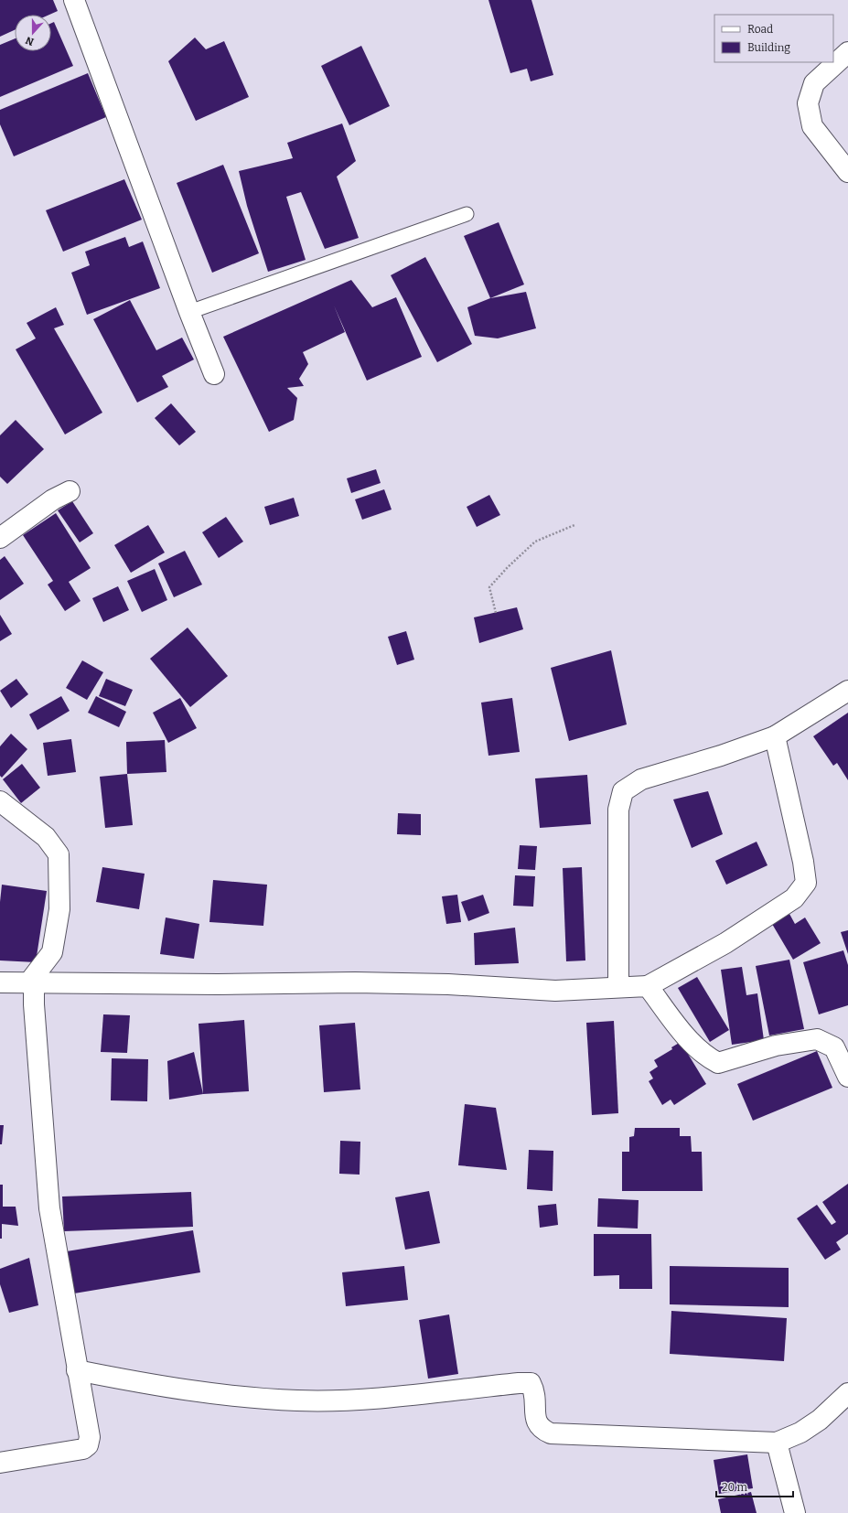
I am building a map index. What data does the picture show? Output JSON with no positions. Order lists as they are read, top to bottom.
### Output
{
  "legend": ["Road", "Building"],
  "scale_bar": "20 m",
  "north": "bottom"
}
